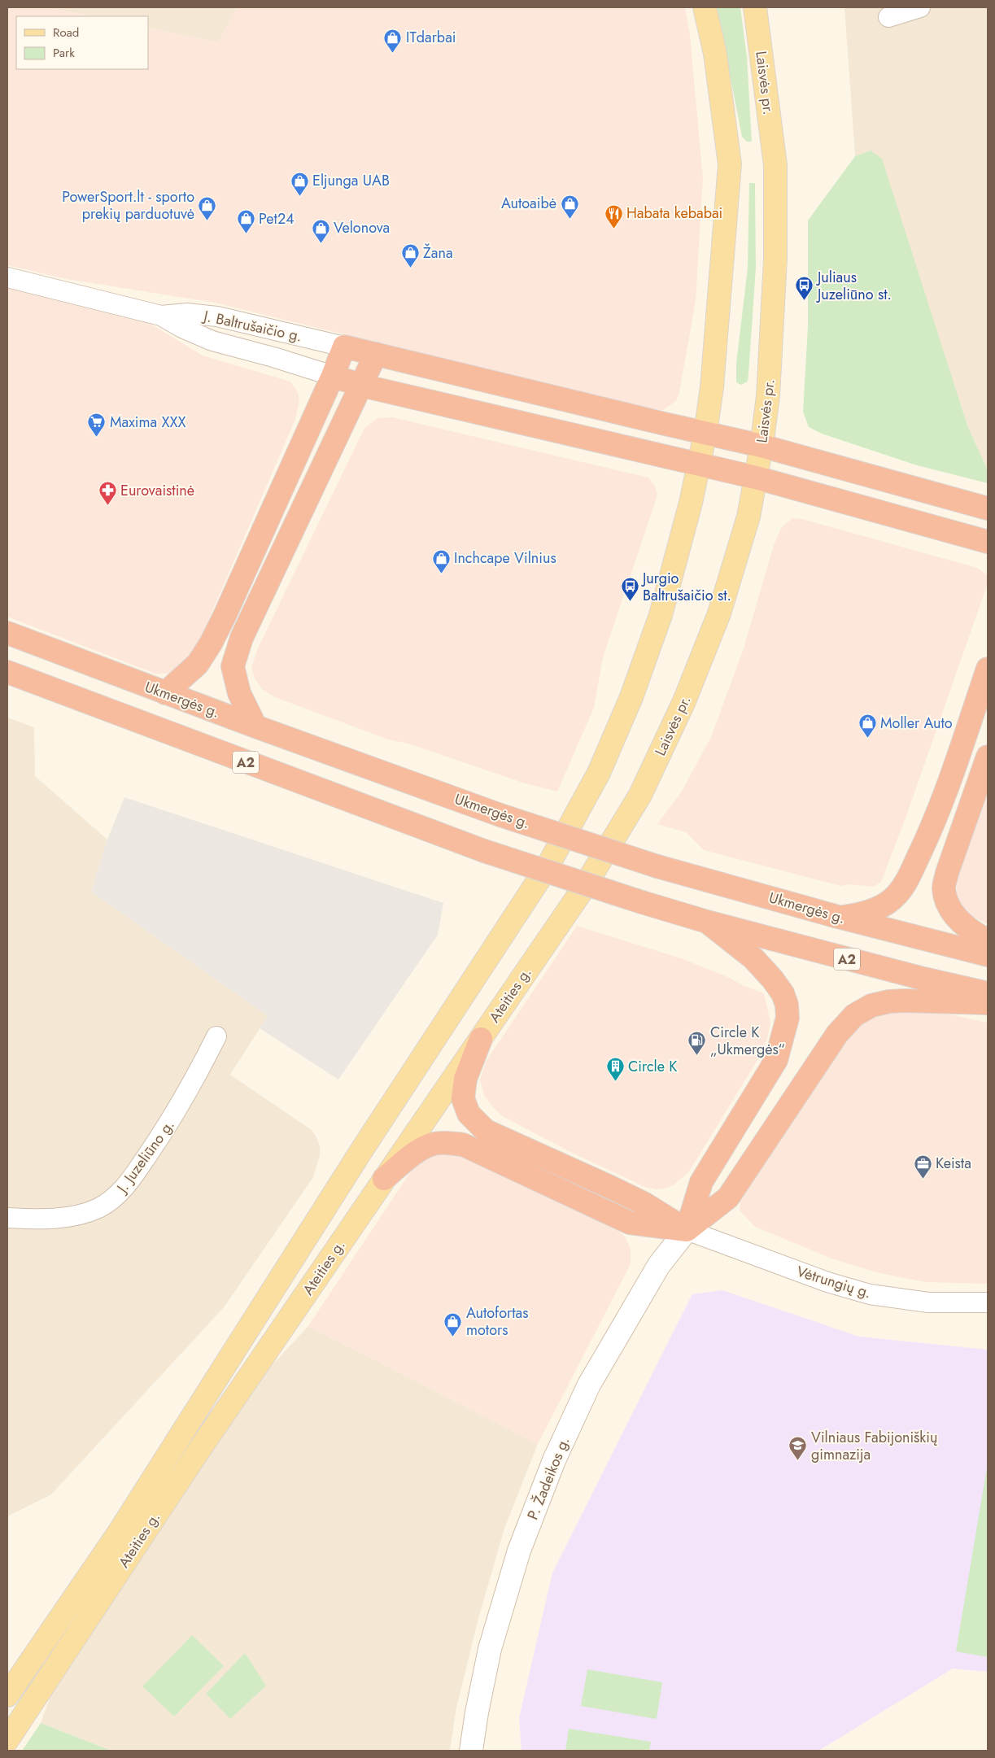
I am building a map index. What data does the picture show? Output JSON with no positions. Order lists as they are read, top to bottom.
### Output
{
  "streets": {
    "highway": ["Ukmergės g.", "A2"],
    "main road": ["Laisvės pr.", "Ateities g."],
    "street": [
      "J. Baltrušaičio g.",
      "J. Juzeliūno g.",
      "Vėtrungių g.",
      "P. Žadeikos g."
    ]
  },
  "crossings": [
    ["Laisvės pr.", "Ateities g."],
    ["Vėtrungių g.", "P. Žadeikos g."]
  ],
  "places": {
    "shop": [
      "ITdarbai",
      "Eljunga UAB",
      "Autoaibė",
      "PowerSport.lt - sporto prekių parduotuvė",
      "Pet24",
      "Velonova",
      "Žana",
      "Inchcape Vilnius",
      "Moller Auto",
      "Autofortas motors"
    ],
    "restaurant": ["Habata kebabai"],
    "bus stop": ["Juliaus Juzeliūno st.", "Jurgio Baltrušaičio st."],
    "supermarket": ["Maxima XXX"],
    "pharmacy": ["Eurovaistinė"],
    "fuel station": ["Circle K „Ukmergės“"],
    "building": ["Circle K"],
    "office": ["Keista"],
    "school or university": ["Vilniaus Fabijoniškių gimnazija"]
  },
  "legend": ["Road", "Park"]
}
